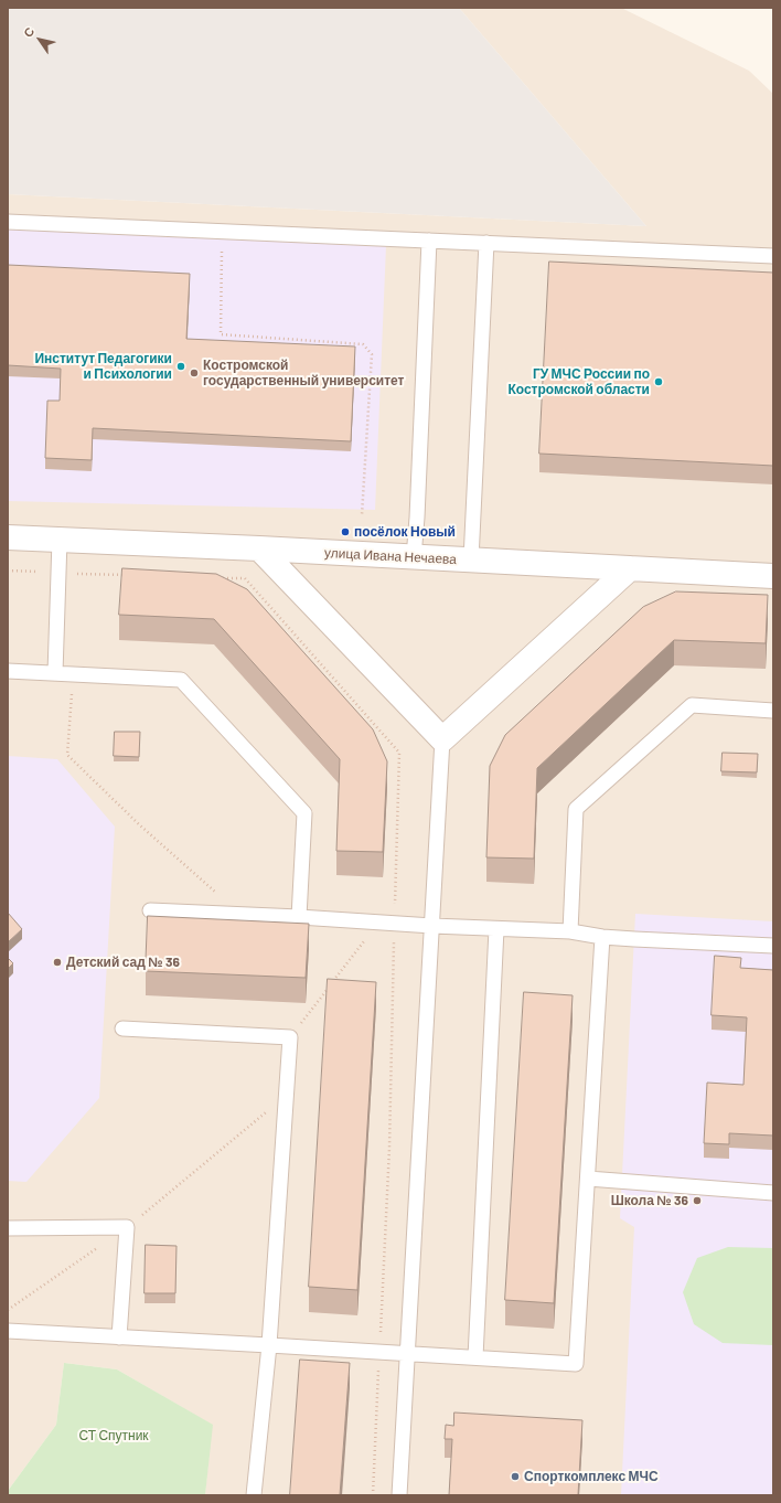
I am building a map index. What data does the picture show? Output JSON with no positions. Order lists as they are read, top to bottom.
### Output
{
  "streets": {
    "street": ["улица Ивана Нечаева"]
  },
  "parks": ["СТ Спутник"],
  "places": [
    "Институт Педагогики и Психологии",
    "Костромской государственный университет",
    "ГУ МЧС России по Костромской области",
    "посёлок Новый",
    "Детский сад № 36",
    "Школа № 36",
    "Спорткомплекс МЧС"
  ],
  "north": "top left"
}
